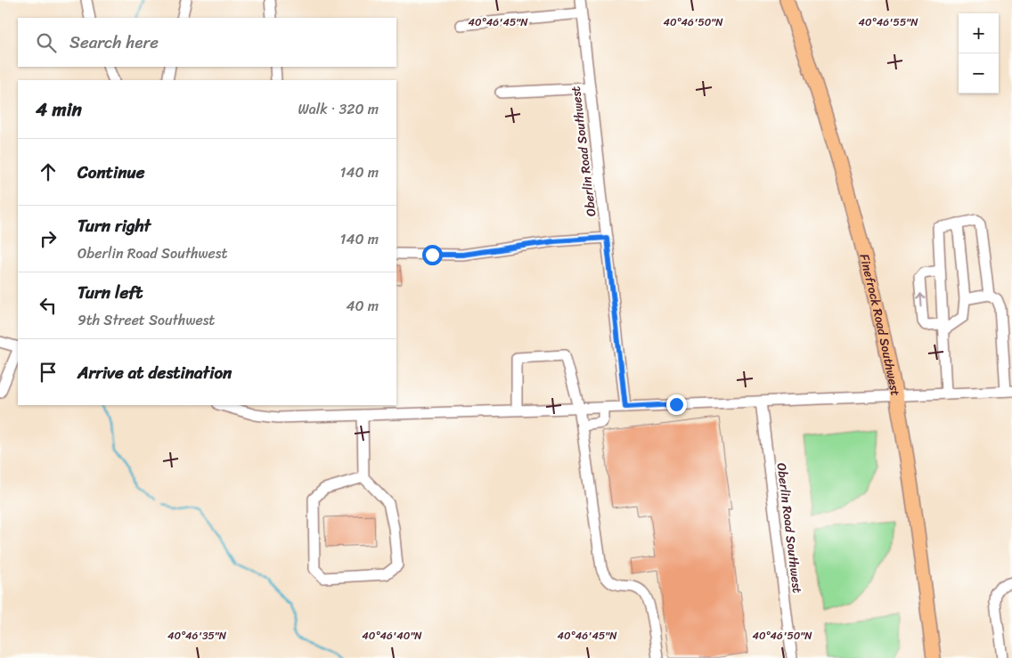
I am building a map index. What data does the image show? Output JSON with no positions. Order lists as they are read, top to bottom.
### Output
{
  "streets": {
    "main road": ["Finefrock Road Southwest"],
    "street": ["Oberlin Road Southwest"]
  },
  "page": {
    "map_buttons": ["+", "−"],
    "search": "Search here",
    "heading": ["4 min", "Walk · 320 m"],
    "list": [
      ["Continue", "140 m"],
      ["Turn right", "Oberlin Road Southwest", "140 m"],
      ["Turn left", "9th Street Southwest", "40 m"],
      "Arrive at destination"
    ]
  },
  "coordinates": [
    "40°46'45\"N",
    "40°46'50\"N",
    "40°46'55\"N",
    "40°46'35\"N",
    "40°46'40\"N"
  ]
}
